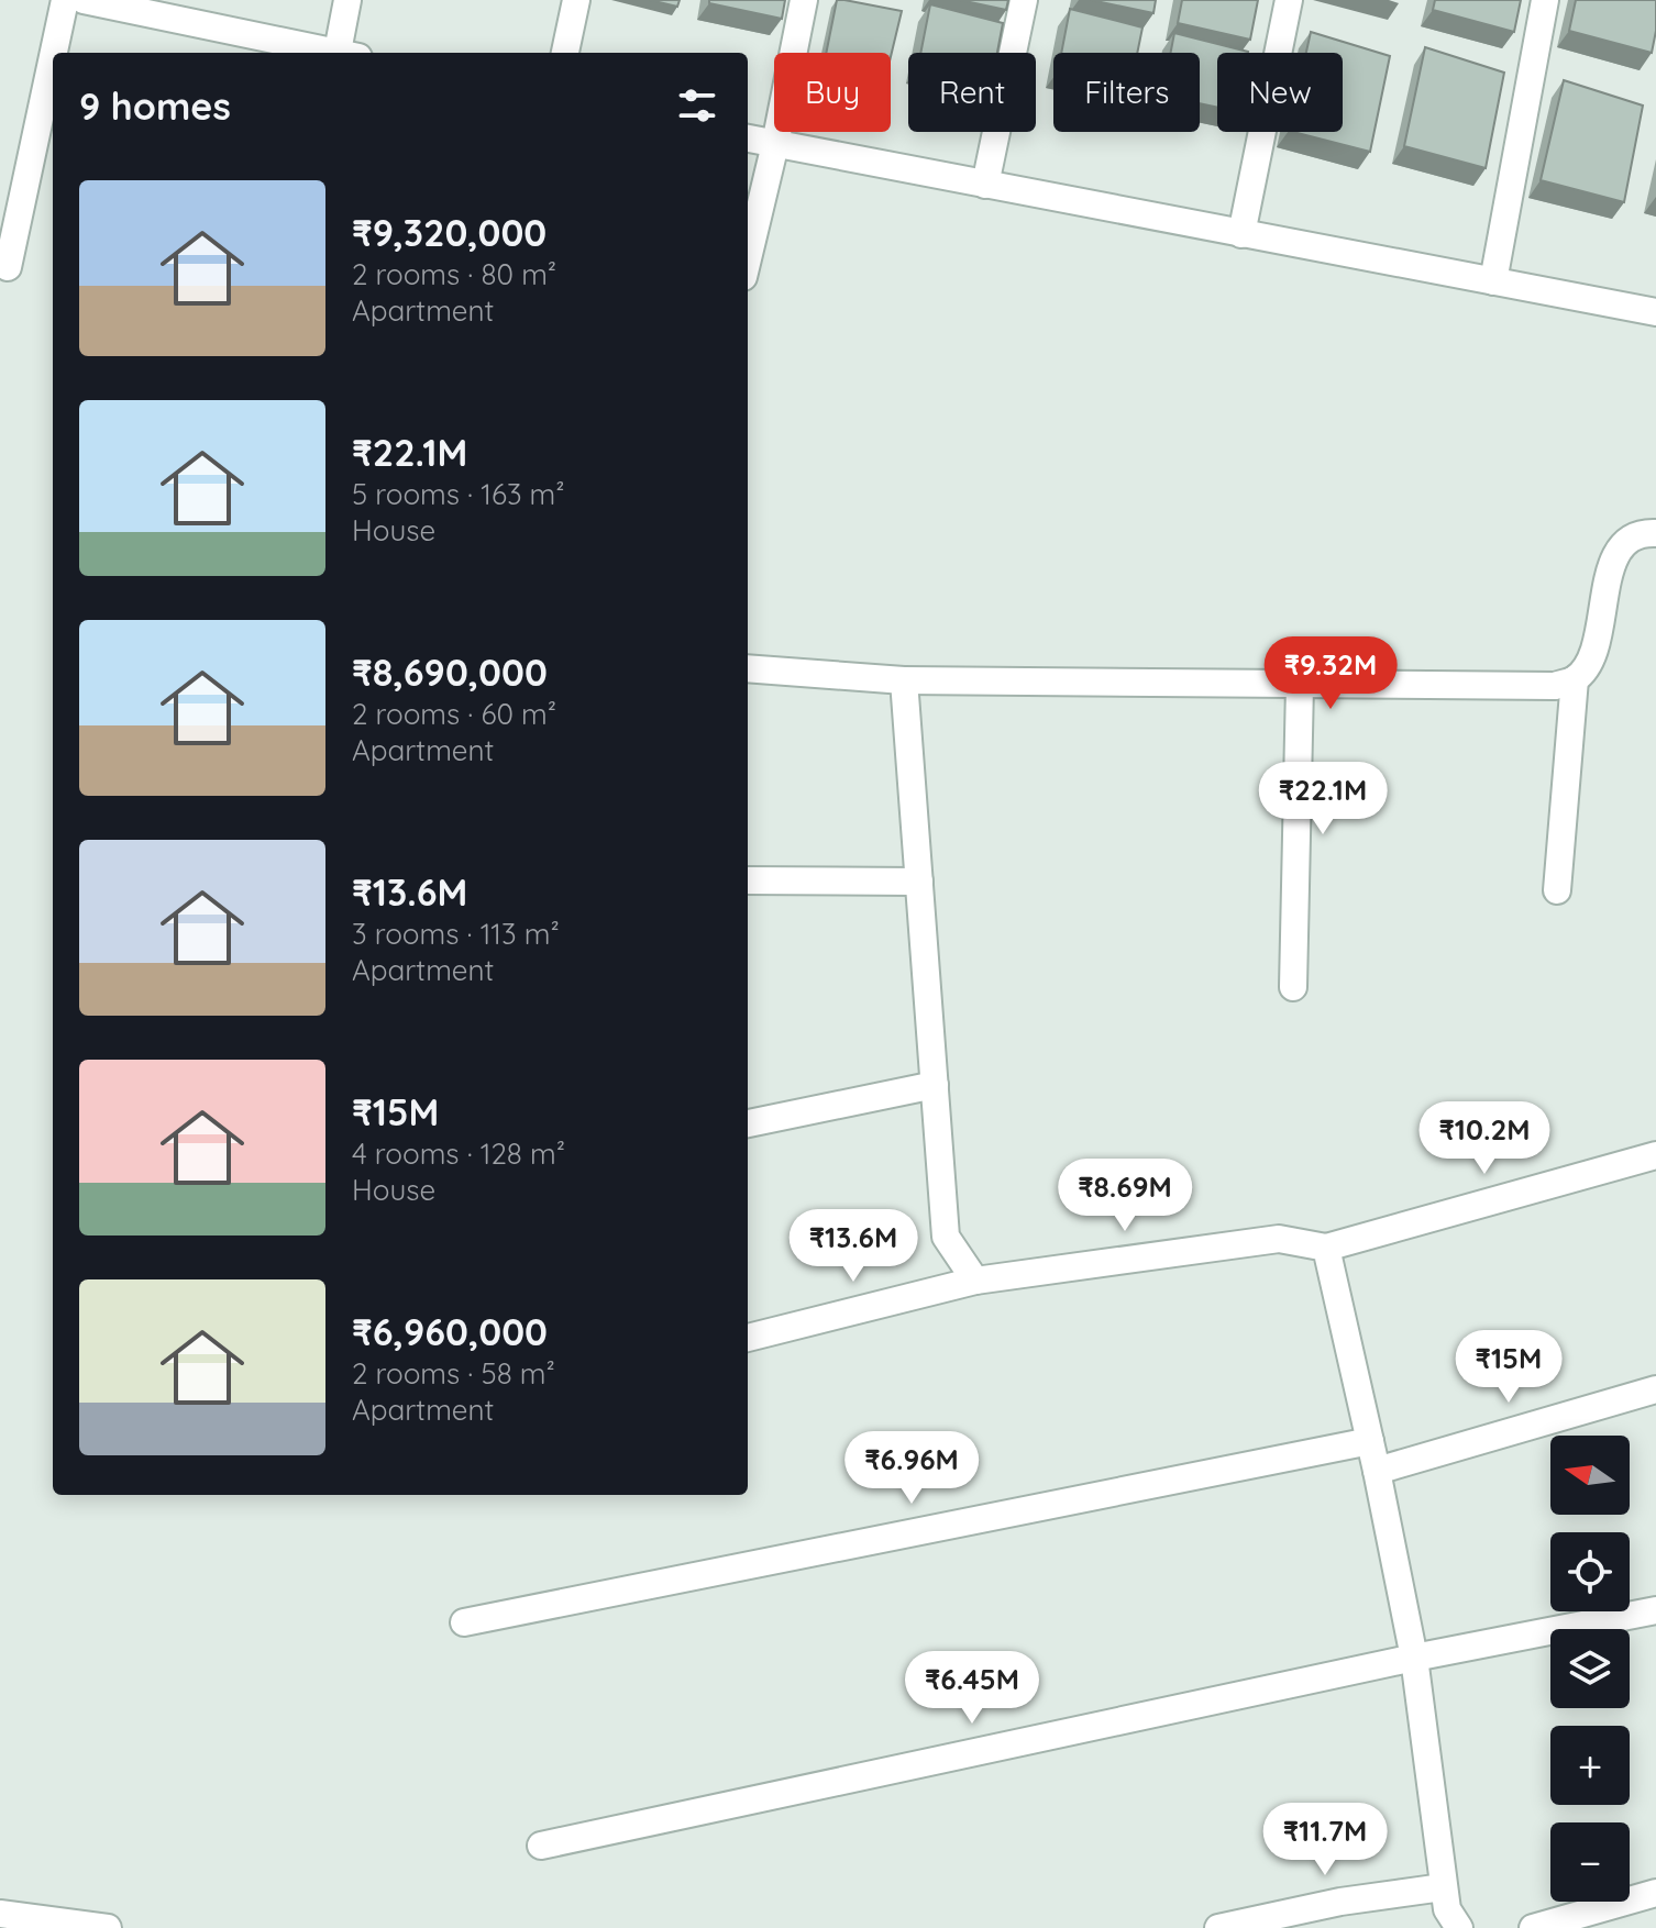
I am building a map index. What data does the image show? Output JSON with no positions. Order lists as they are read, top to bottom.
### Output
{
  "north": "left",
  "page": {
    "chip": [
      "Buy",
      "Rent",
      "Filters",
      "New"
    ],
    "heading": "9 homes",
    "list": [
      {
        "name": "₹9,320,000",
        "note": "2 rooms · 80 m² · Apartment"
      },
      {
        "name": "₹22.1M",
        "note": "5 rooms · 163 m² · House"
      },
      {
        "name": "₹8,690,000",
        "note": "2 rooms · 60 m² · Apartment"
      },
      {
        "name": "₹13.6M",
        "note": "3 rooms · 113 m² · Apartment"
      },
      {
        "name": "₹15M",
        "note": "4 rooms · 128 m² · House"
      },
      {
        "name": "₹6,960,000",
        "note": "2 rooms · 58 m² · Apartment"
      }
    ],
    "price": [
      "₹9.32M",
      "₹22.1M",
      "₹10.2M",
      "₹8.69M",
      "₹13.6M",
      "₹15M",
      "₹6.96M",
      "₹6.45M",
      "₹11.7M"
    ],
    "map_buttons": ["+", "−"]
  }
}
